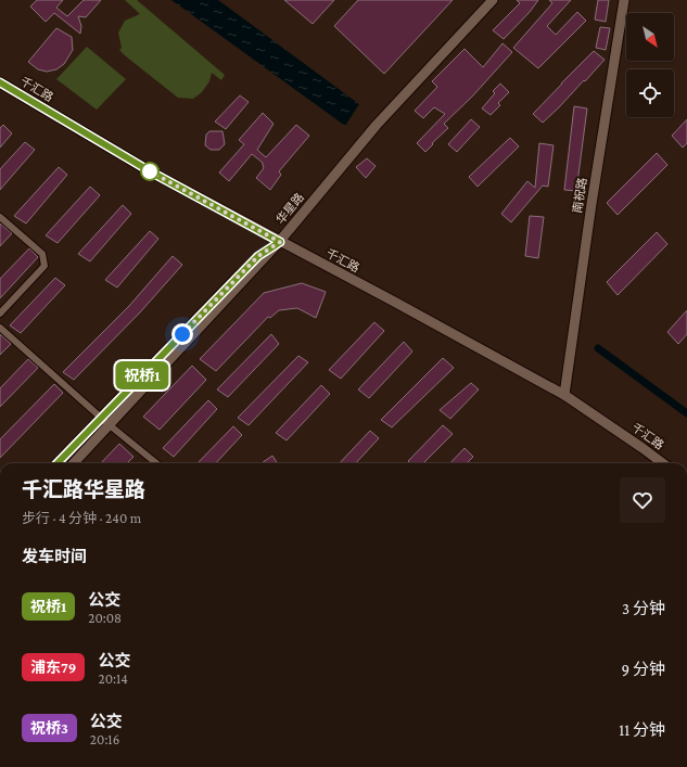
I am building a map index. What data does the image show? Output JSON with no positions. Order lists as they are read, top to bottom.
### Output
{
  "streets": {
    "street": ["千汇路", "南祝路", "华星路"]
  },
  "crossings": [
    ["千汇路", "南祝路"],
    ["千汇路", "华星路"]
  ],
  "lines": ["bus line 祝桥1"],
  "north": "bottom right",
  "page": {
    "on_map": "祝桥1",
    "heading": [
      ["千汇路华星路", "步行 · 4 分钟 · 240 m"],
      "发车时间"
    ],
    "list": [
      {
        "mark": "祝桥1",
        "name": "公交",
        "note": "20:08",
        "value": "3 分钟"
      },
      {
        "mark": "浦东79",
        "name": "公交",
        "note": "20:14",
        "value": "9 分钟"
      },
      {
        "mark": "祝桥3",
        "name": "公交",
        "note": "20:16",
        "value": "11 分钟"
      }
    ]
  }
}
